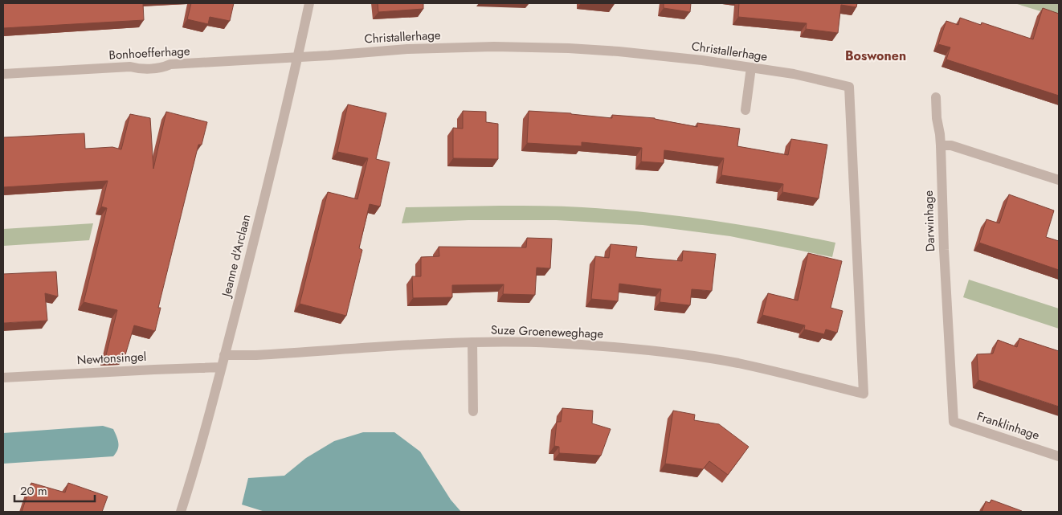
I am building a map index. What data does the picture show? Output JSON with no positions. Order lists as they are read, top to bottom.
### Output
{
  "streets": {
    "street": [
      "Christallerhage",
      "Bonhoefferhage",
      "Darwinhage",
      "Jeanne d'Arclaan",
      "Suze Groeneweghage",
      "Newtonsingel",
      "Franklinhage"
    ]
  },
  "crossings": [
    ["Christallerhage", "Bonhoefferhage"],
    ["Christallerhage", "Jeanne d'Arclaan"],
    ["Christallerhage", "Suze Groeneweghage"],
    ["Bonhoefferhage", "Jeanne d'Arclaan"],
    ["Darwinhage", "Franklinhage"],
    ["Jeanne d'Arclaan", "Suze Groeneweghage"],
    ["Jeanne d'Arclaan", "Newtonsingel"]
  ],
  "districts": ["Boswonen"],
  "scale_bar": "20 m"
}
